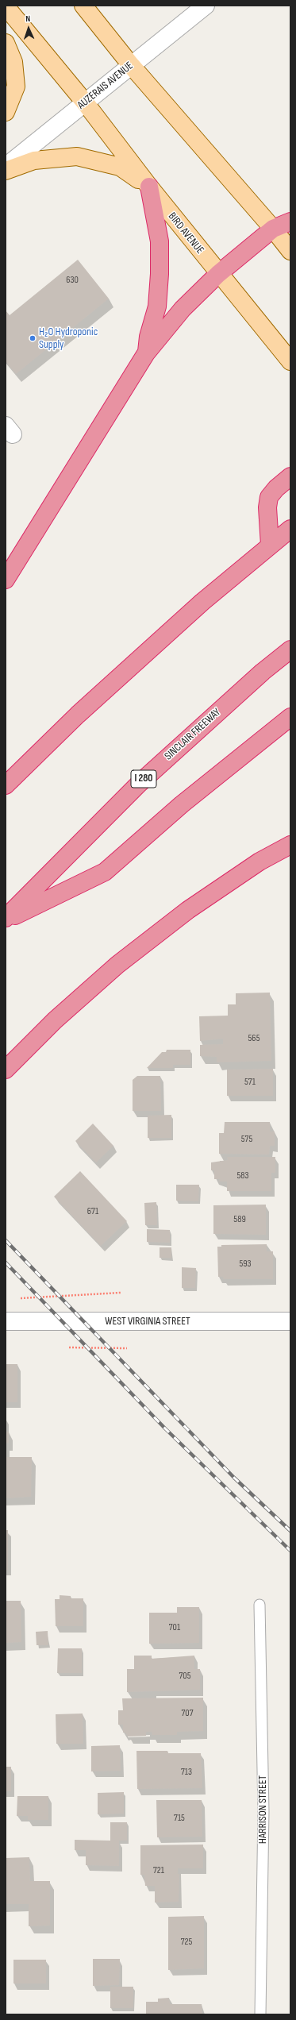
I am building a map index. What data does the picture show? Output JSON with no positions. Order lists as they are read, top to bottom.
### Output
{
  "streets": {
    "highway": ["SINCLAIR FREEWAY", "I 280"],
    "main road": ["BIRD AVENUE"],
    "street": ["AUZERAIS AVENUE", "WEST VIRGINIA STREET"],
    "lane": ["HARRISON STREET"]
  },
  "crossings": [
    ["AUZERAIS AVENUE", "BIRD AVENUE"]
  ],
  "places": ["H₂O Hydroponic Supply"],
  "house_numbers": [
    "630",
    "565",
    "571",
    "575",
    "583",
    "671",
    "589",
    "593",
    "701",
    "705",
    "707",
    "713",
    "715",
    "721",
    "725"
  ],
  "north": "top"
}
